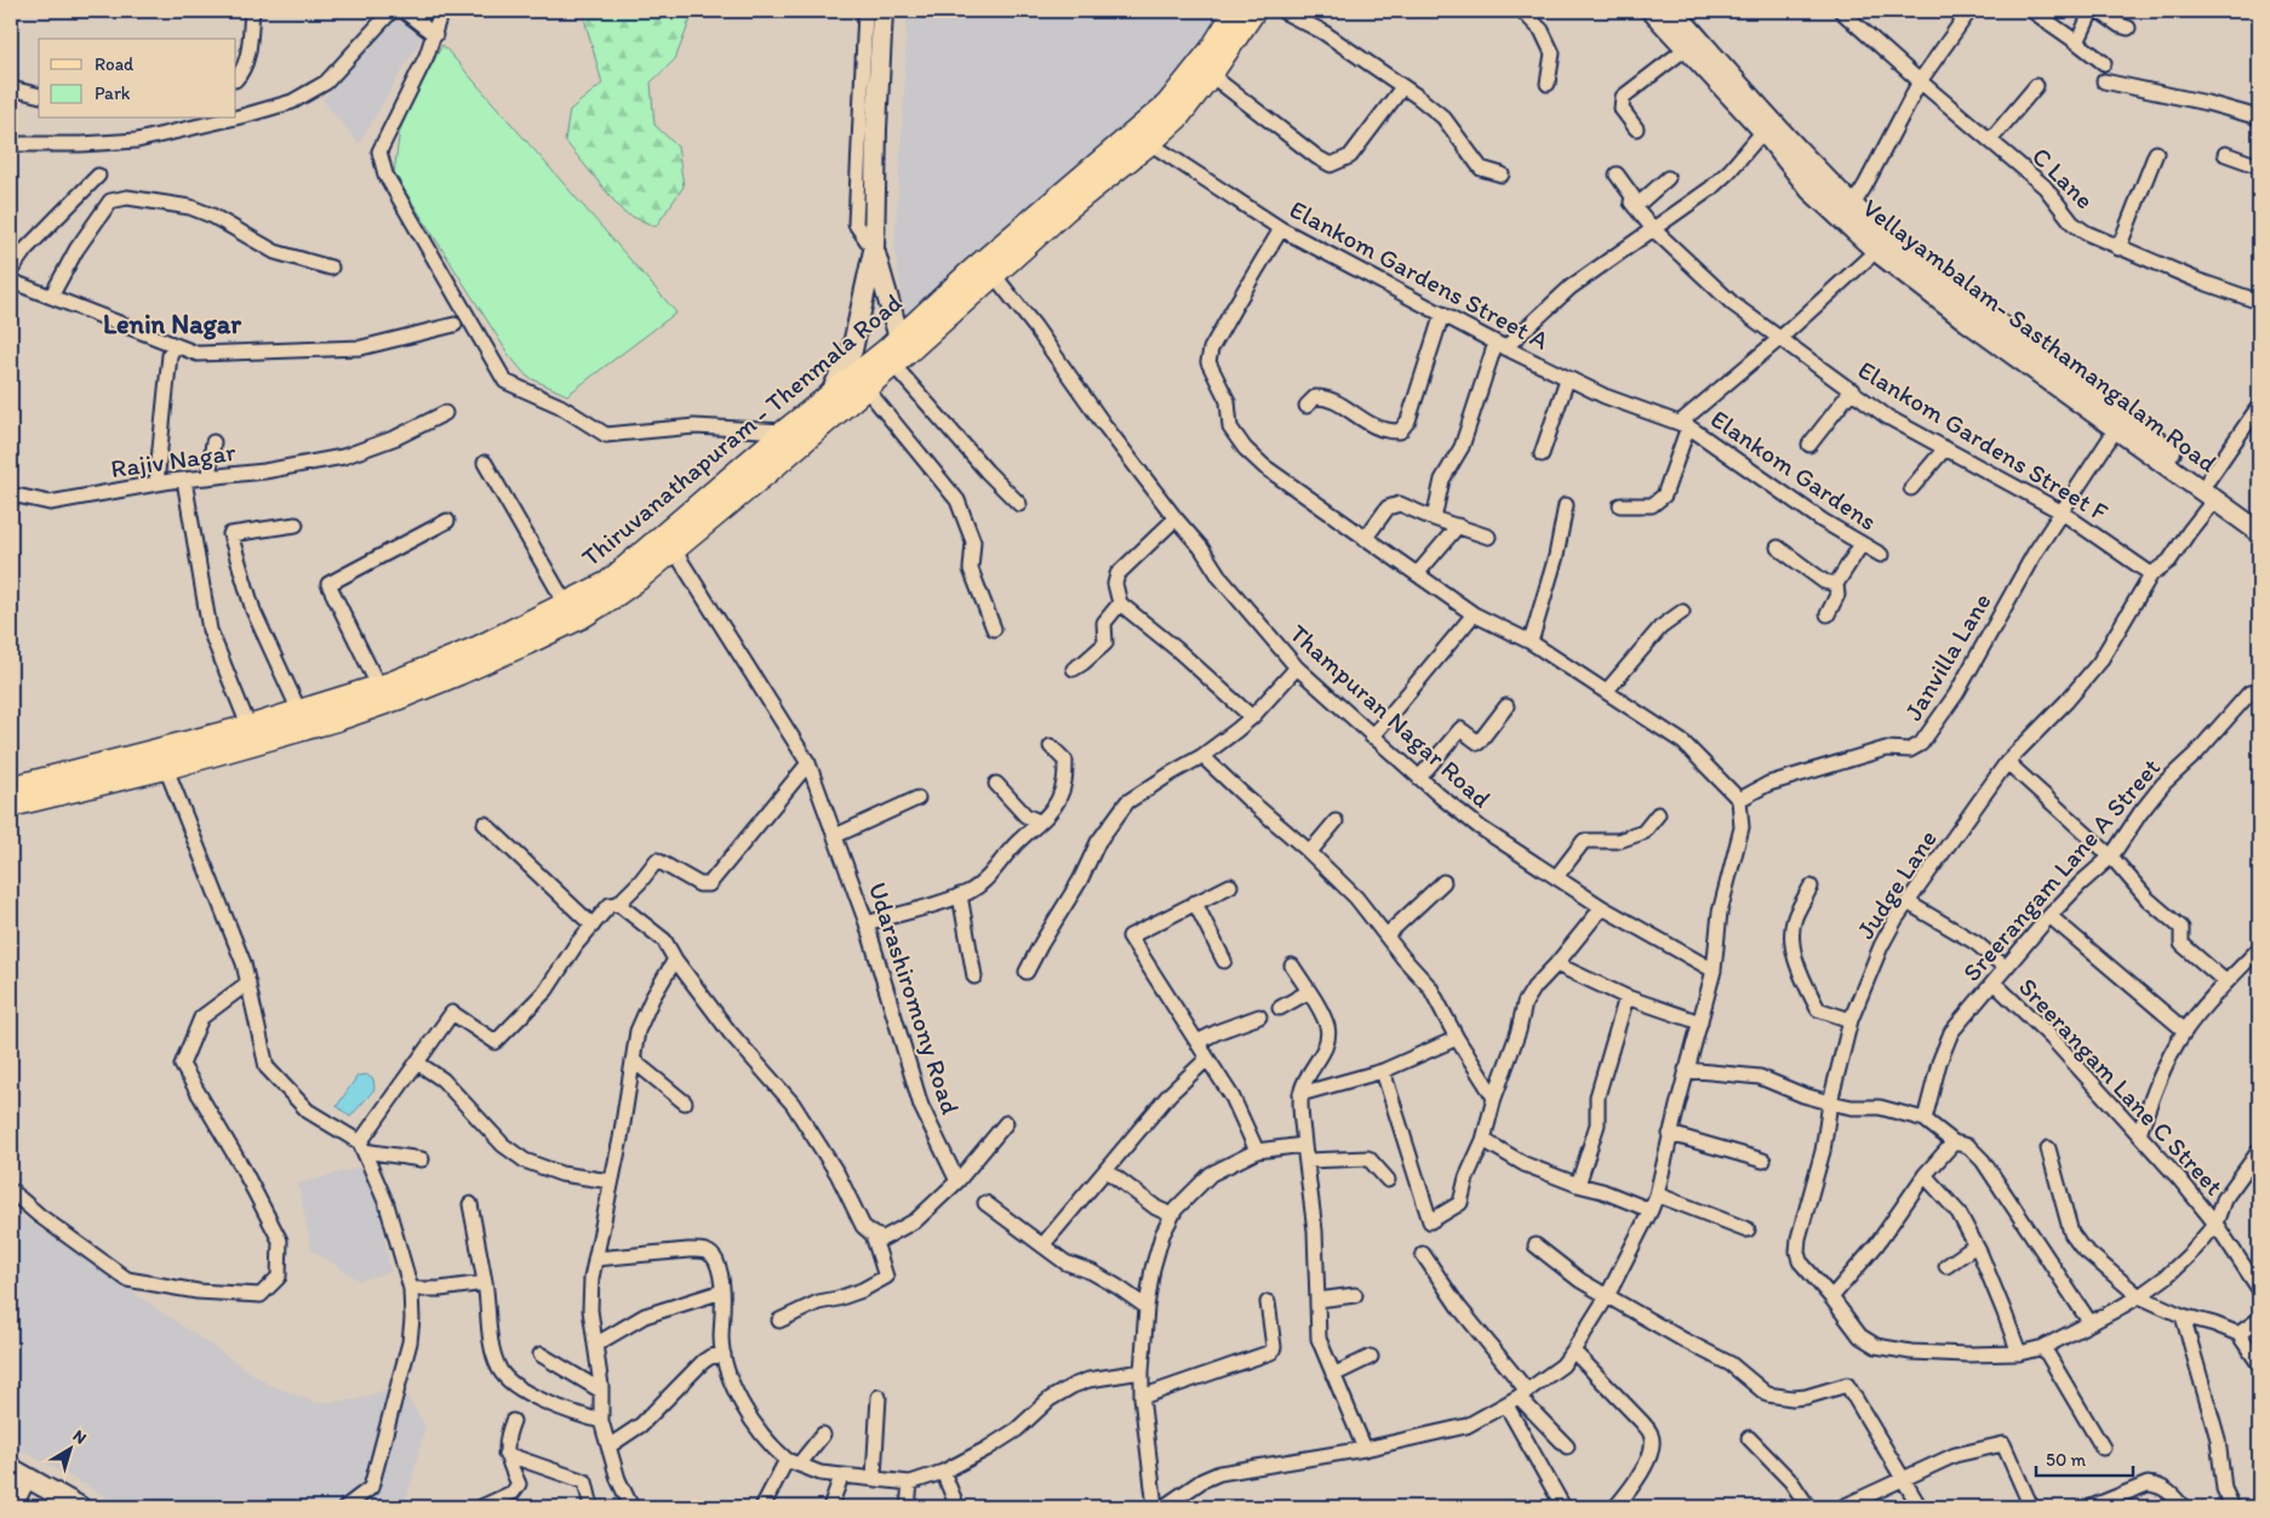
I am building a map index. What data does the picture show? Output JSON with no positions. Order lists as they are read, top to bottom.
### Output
{
  "streets": {
    "main road": ["Vellayambalam- Sasthamangalam Road", "Thiruvanathapuram - Thenmala Road"],
    "street": [
      "C Lane",
      "Elankom Gardens Street A",
      "Elankom Gardens Street F",
      "Rajiv Nagar",
      "Elankom Gardens",
      "Janvilla Lane",
      "Thampuran Nagar Road",
      "Sreerangam Lane A Street",
      "Judge Lane",
      "Udarashiromony Road",
      "Sreerangam Lane C Street"
    ]
  },
  "crossings": [
    ["Elankom Gardens Street A", "Elankom Gardens"],
    ["Vellayambalam- Sasthamangalam Road", "Janvilla Lane"],
    ["Vellayambalam- Sasthamangalam Road", "Judge Lane"],
    ["Thiruvanathapuram - Thenmala Road", "Udarashiromony Road"],
    ["Elankom Gardens Street F", "Janvilla Lane"],
    ["Elankom Gardens Street F", "Judge Lane"],
    ["Sreerangam Lane A Street", "Sreerangam Lane C Street"],
    ["Judge Lane", "Sreerangam Lane C Street"]
  ],
  "districts": ["Lenin Nagar"],
  "legend": ["Road", "Park"],
  "scale_bar": "50 m",
  "north": "top right"
}
